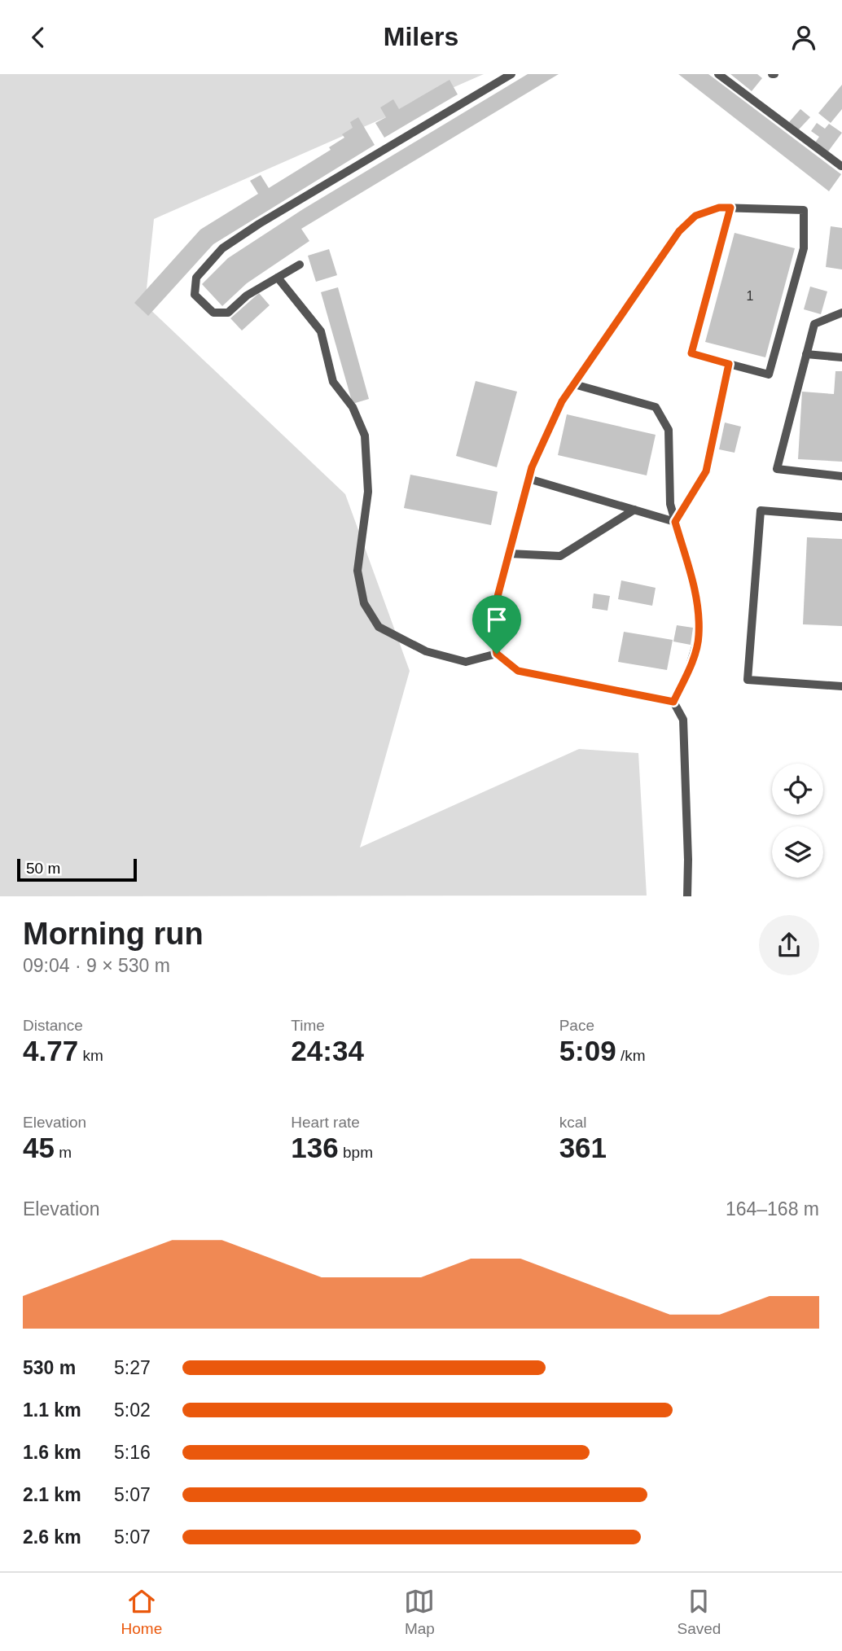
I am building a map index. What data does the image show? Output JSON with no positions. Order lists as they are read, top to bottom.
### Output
{
  "house_numbers": ["1"],
  "scale_bar": "50 m",
  "page": {
    "header": "Milers",
    "scale": "50 m",
    "heading": ["Morning run", "09:04 · 9 × 530 m"],
    "stats": [
      ["Distance", "4.77 km"],
      ["Time", "24:34"],
      ["Pace", "5:09 /km"],
      ["Elevation", "45 m"],
      ["Heart rate", "136 bpm"],
      ["kcal", "361"]
    ],
    "chart": ["Elevation", "164–168 m"],
    "list": [
      {
        "name": "530 m",
        "note": "5:27"
      },
      {
        "name": "1.1 km",
        "note": "5:02"
      },
      {
        "name": "1.6 km",
        "note": "5:16"
      },
      {
        "name": "2.1 km",
        "note": "5:07"
      },
      {
        "name": "2.6 km",
        "note": "5:07"
      }
    ],
    "tabs": ["Home", "Map", "Saved"]
  }
}
